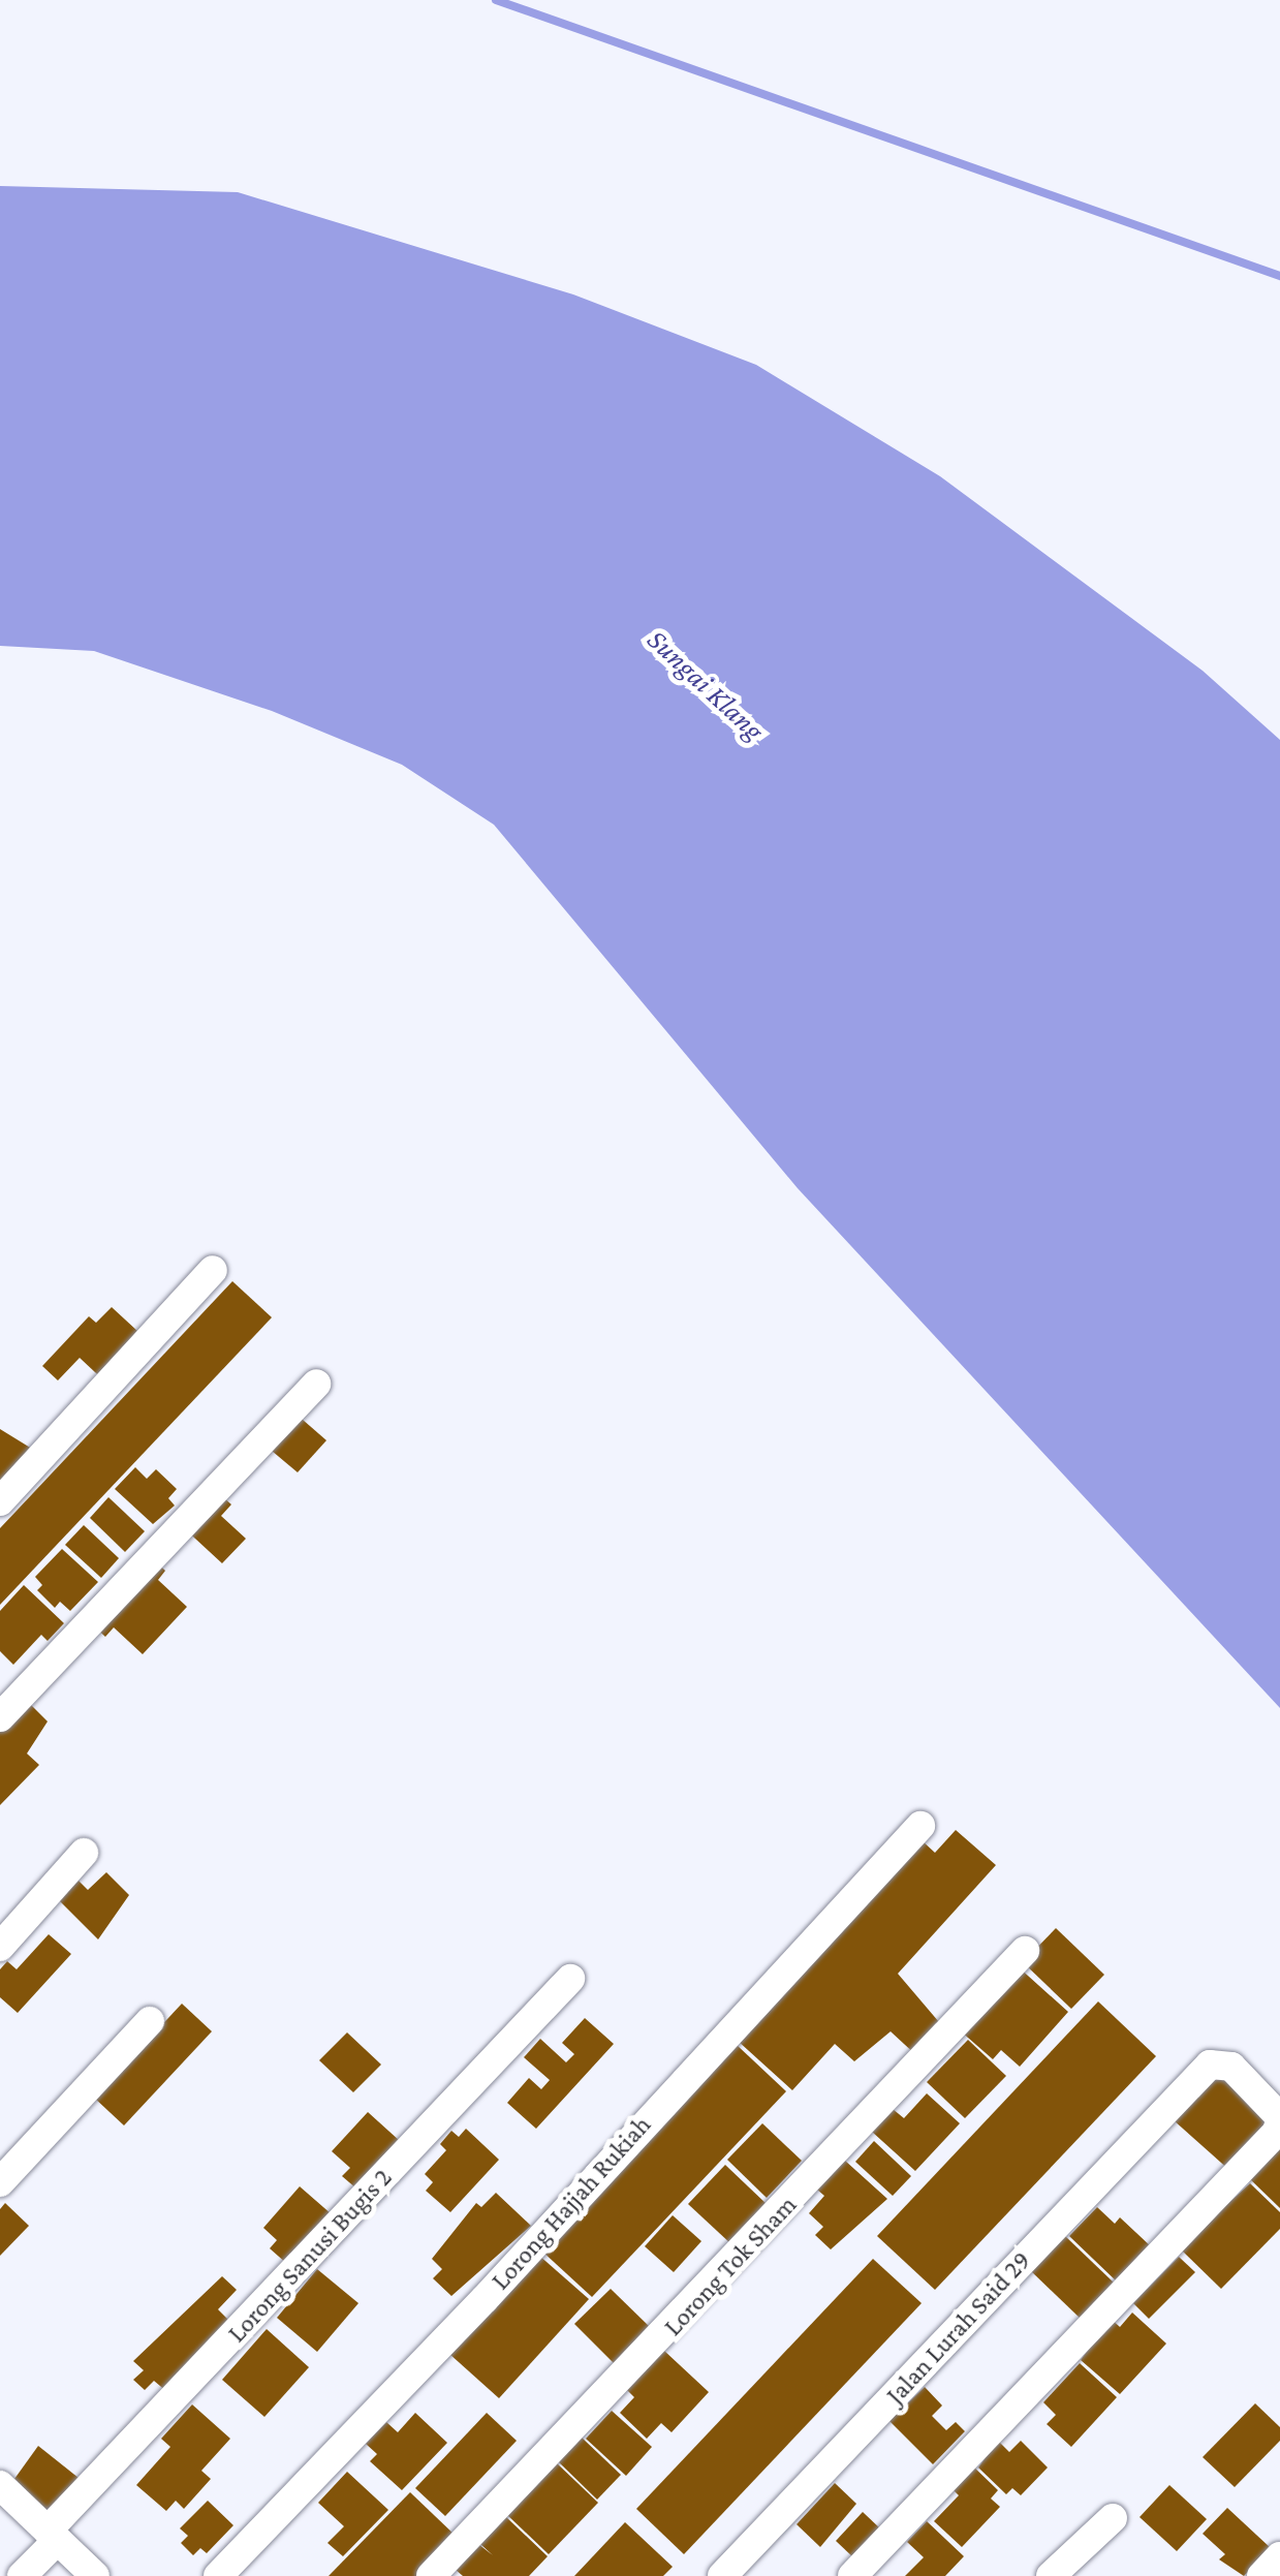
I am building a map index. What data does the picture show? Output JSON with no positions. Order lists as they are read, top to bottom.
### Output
{
  "streets": {
    "street": [
      "Lorong Hajjah Rukiah",
      "Lorong Sanusi Bugis 2",
      "Lorong Tok Sham",
      "Jalan Lurah Said 29"
    ]
  },
  "water": ["Sungai Klang"]
}
